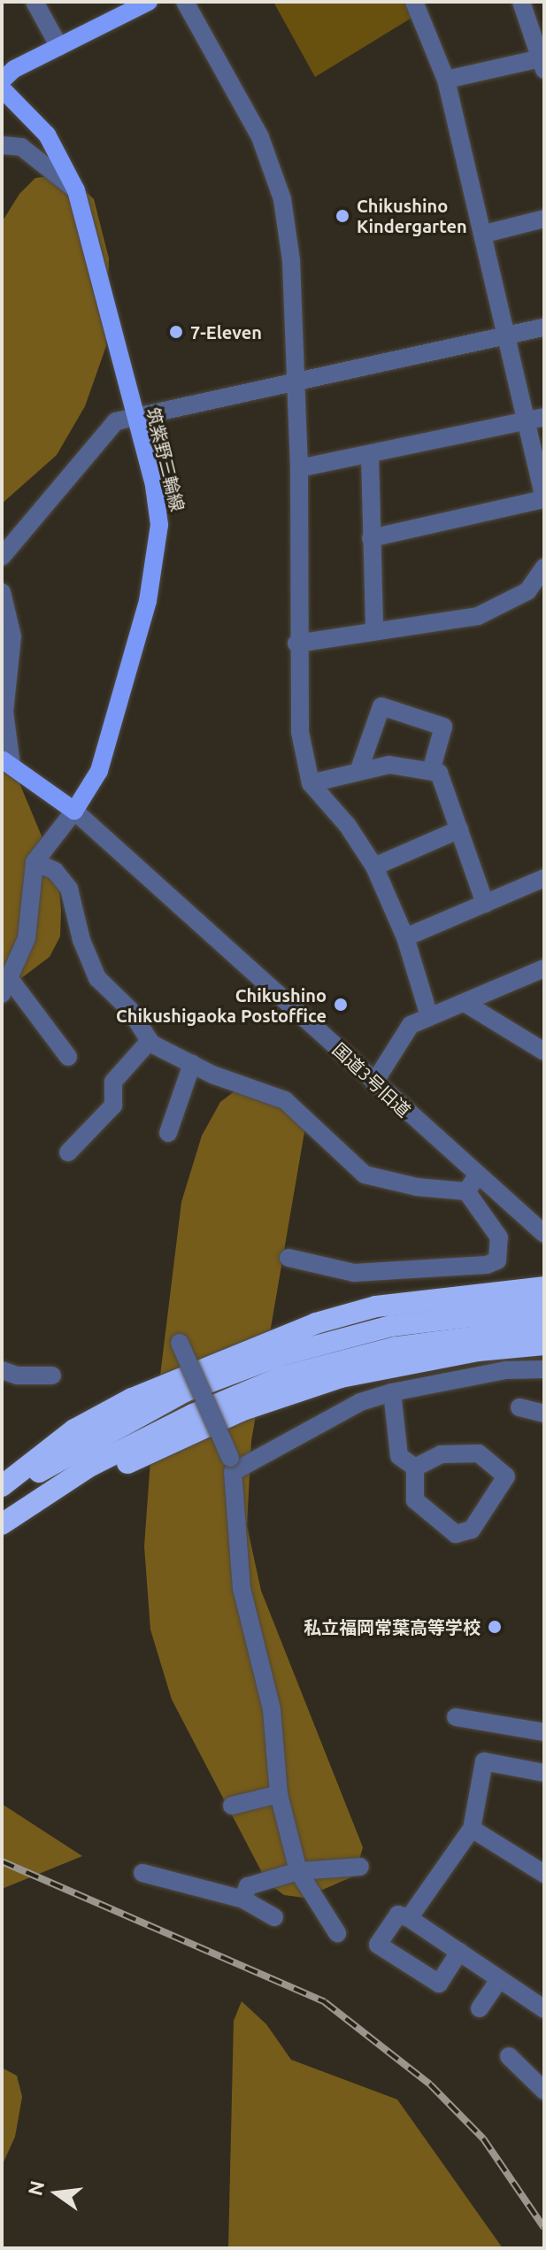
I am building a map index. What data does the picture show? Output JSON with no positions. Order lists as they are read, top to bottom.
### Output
{
  "streets": {
    "main road": ["筑紫野三輪線"],
    "street": ["国道3号旧道"]
  },
  "crossings": [
    ["筑紫野三輪線", "国道3号旧道"]
  ],
  "places": [
    "Chikushino Kindergarten",
    "7-Eleven",
    "Chikushino Chikushigaoka Postoffice",
    "私立福岡常葉高等学校"
  ],
  "north": "left"
}
